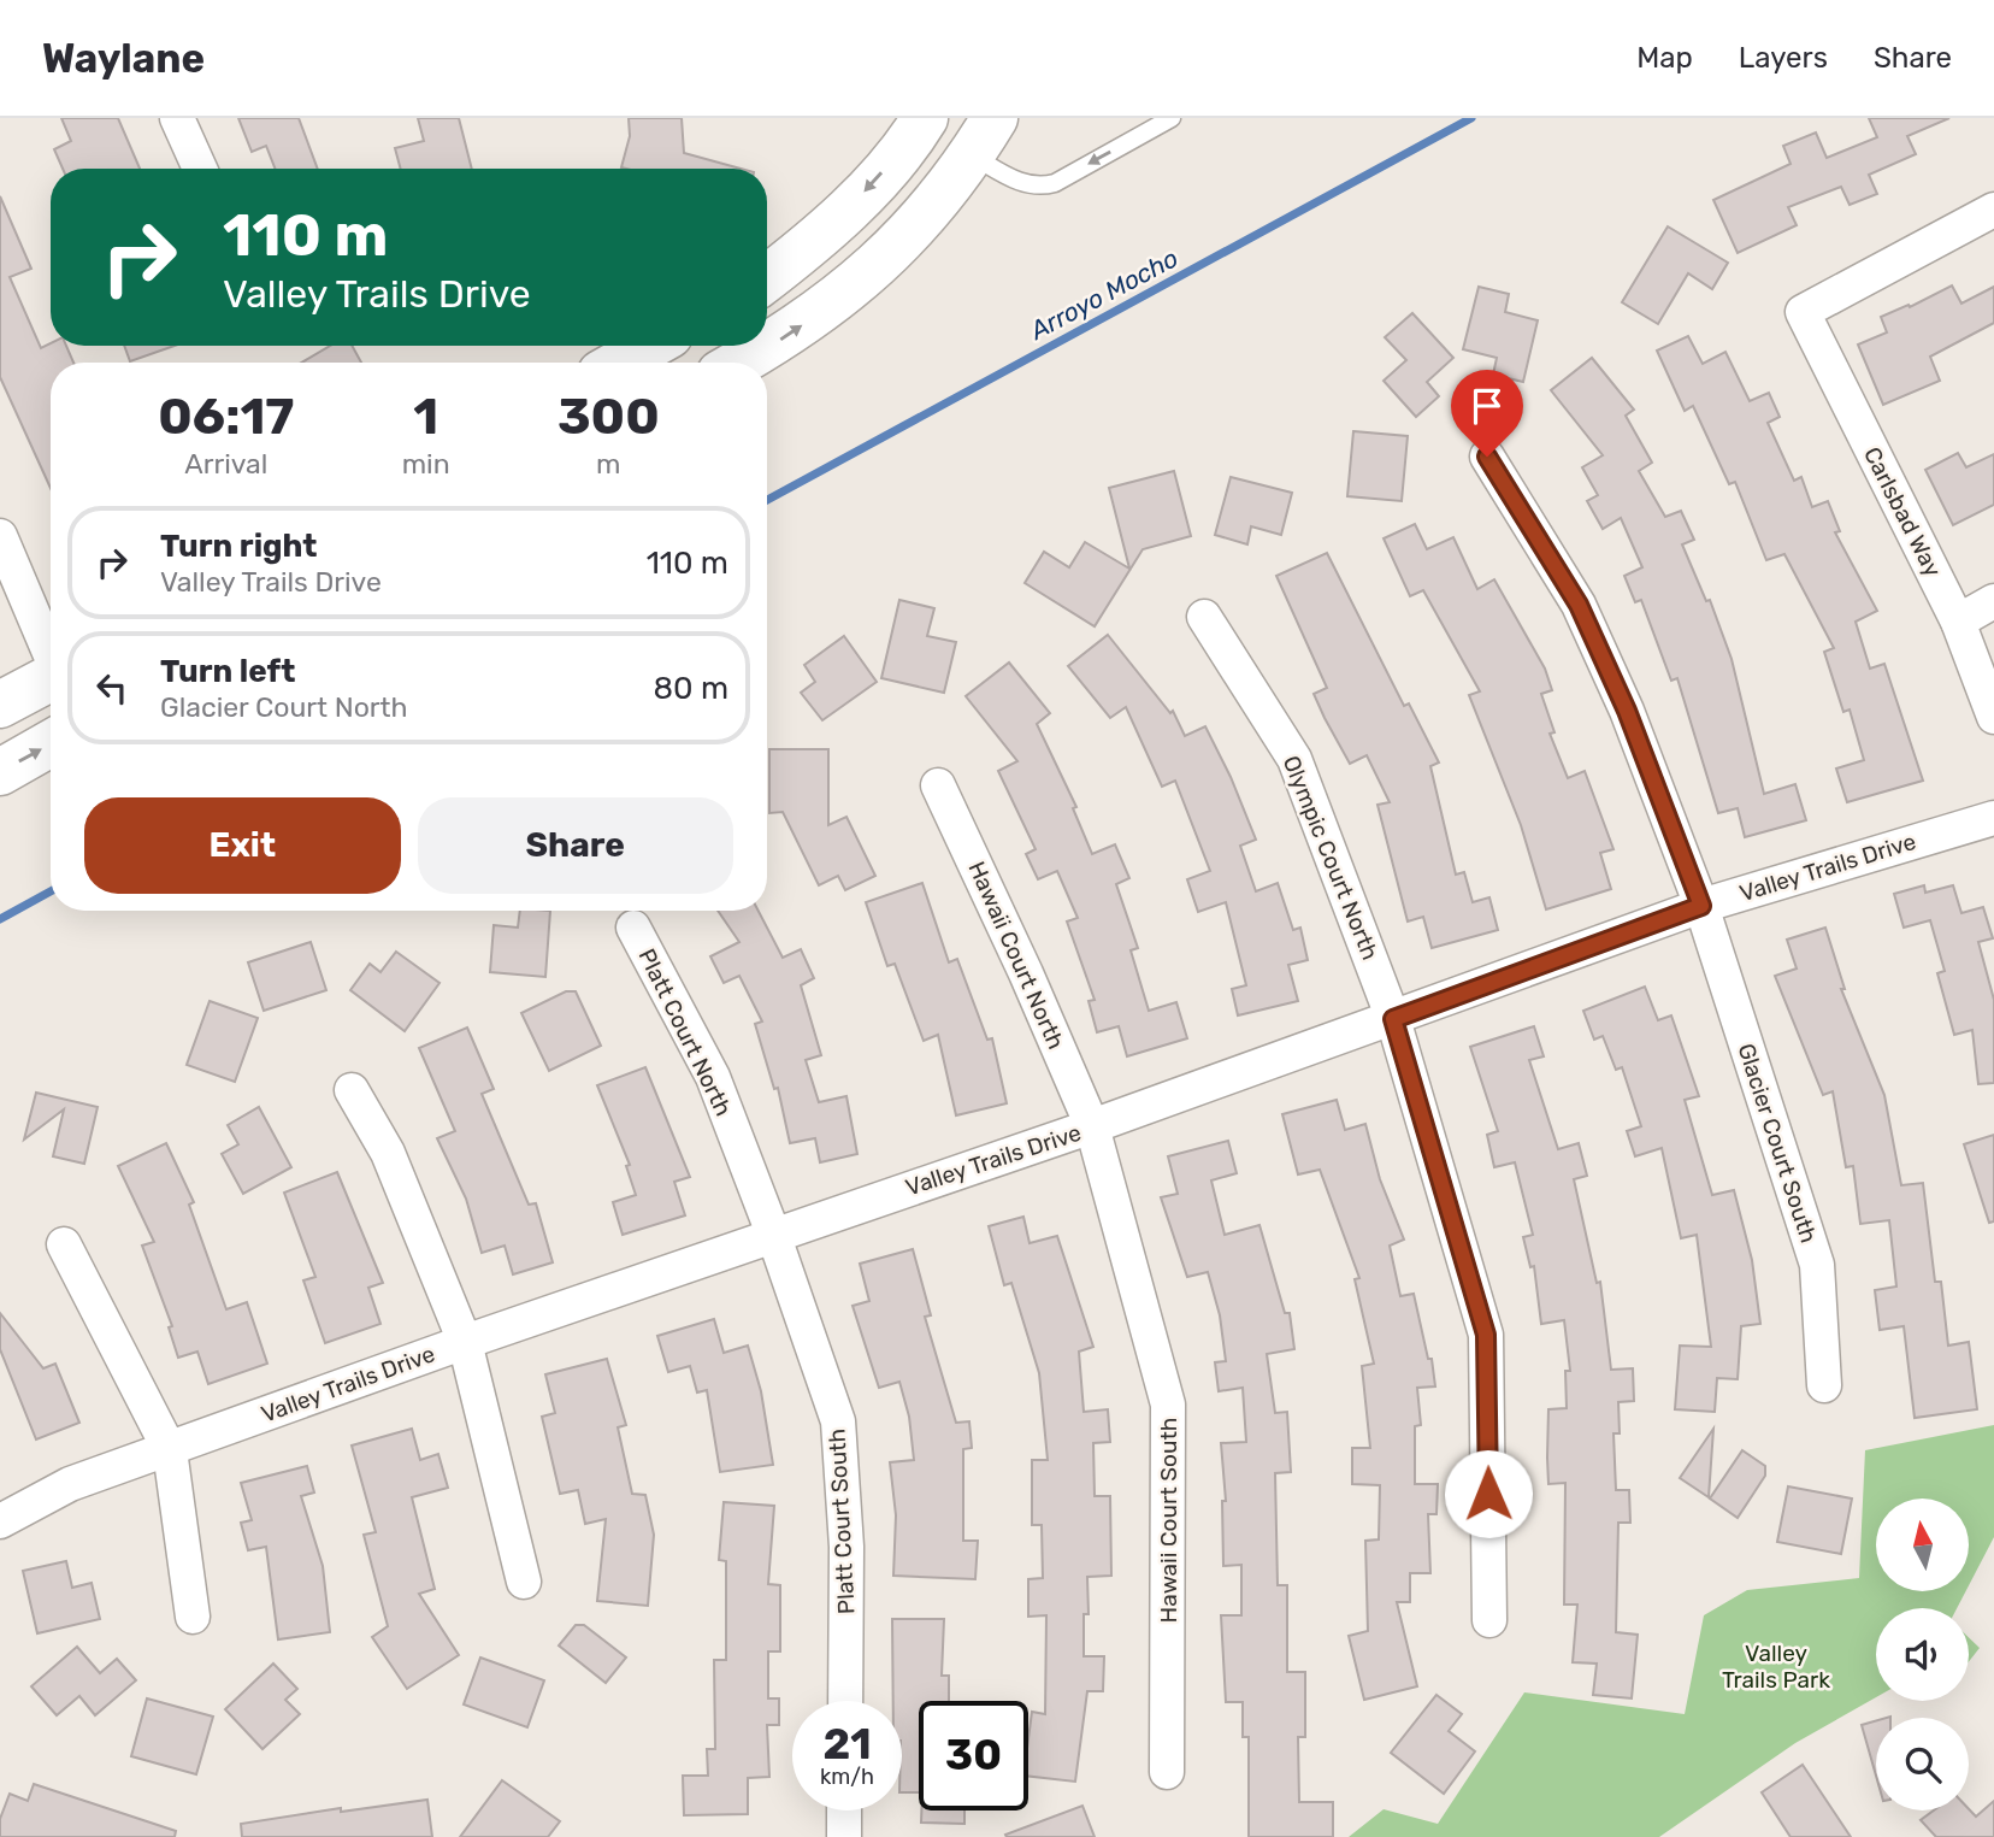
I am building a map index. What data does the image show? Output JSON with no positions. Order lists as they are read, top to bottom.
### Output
{
  "streets": {
    "street": [
      "Carlsbad Way",
      "Olympic Court North",
      "Valley Trails Drive",
      "Hawaii Court North",
      "Platt Court North",
      "Glacier Court South",
      "Hawaii Court South",
      "Platt Court South"
    ]
  },
  "crossings": [
    ["Olympic Court North", "Valley Trails Drive"],
    ["Valley Trails Drive", "Hawaii Court North"],
    ["Valley Trails Drive", "Platt Court North"],
    ["Valley Trails Drive", "Glacier Court South"],
    ["Valley Trails Drive", "Hawaii Court South"],
    ["Valley Trails Drive", "Platt Court South"],
    ["Hawaii Court North", "Hawaii Court South"],
    ["Platt Court North", "Platt Court South"]
  ],
  "water": ["Arroyo Mocho"],
  "parks": ["Valley Trails Park"],
  "north": "top",
  "page": {
    "header": "Waylane",
    "nav": ["Map", "Layers", "Share"],
    "turn": ["110 m", "Valley Trails Drive"],
    "eta": [
      "06:17",
      "Arrival",
      "1",
      "min",
      "300",
      "m"
    ],
    "list": [
      {
        "name": "Turn right",
        "note": "Valley Trails Drive",
        "value": "110 m"
      },
      {
        "name": "Turn left",
        "note": "Glacier Court North",
        "value": "80 m"
      }
    ],
    "buttons": ["Exit", "Share"],
    "speed": "21 km/h",
    "limit": "30"
  }
}
